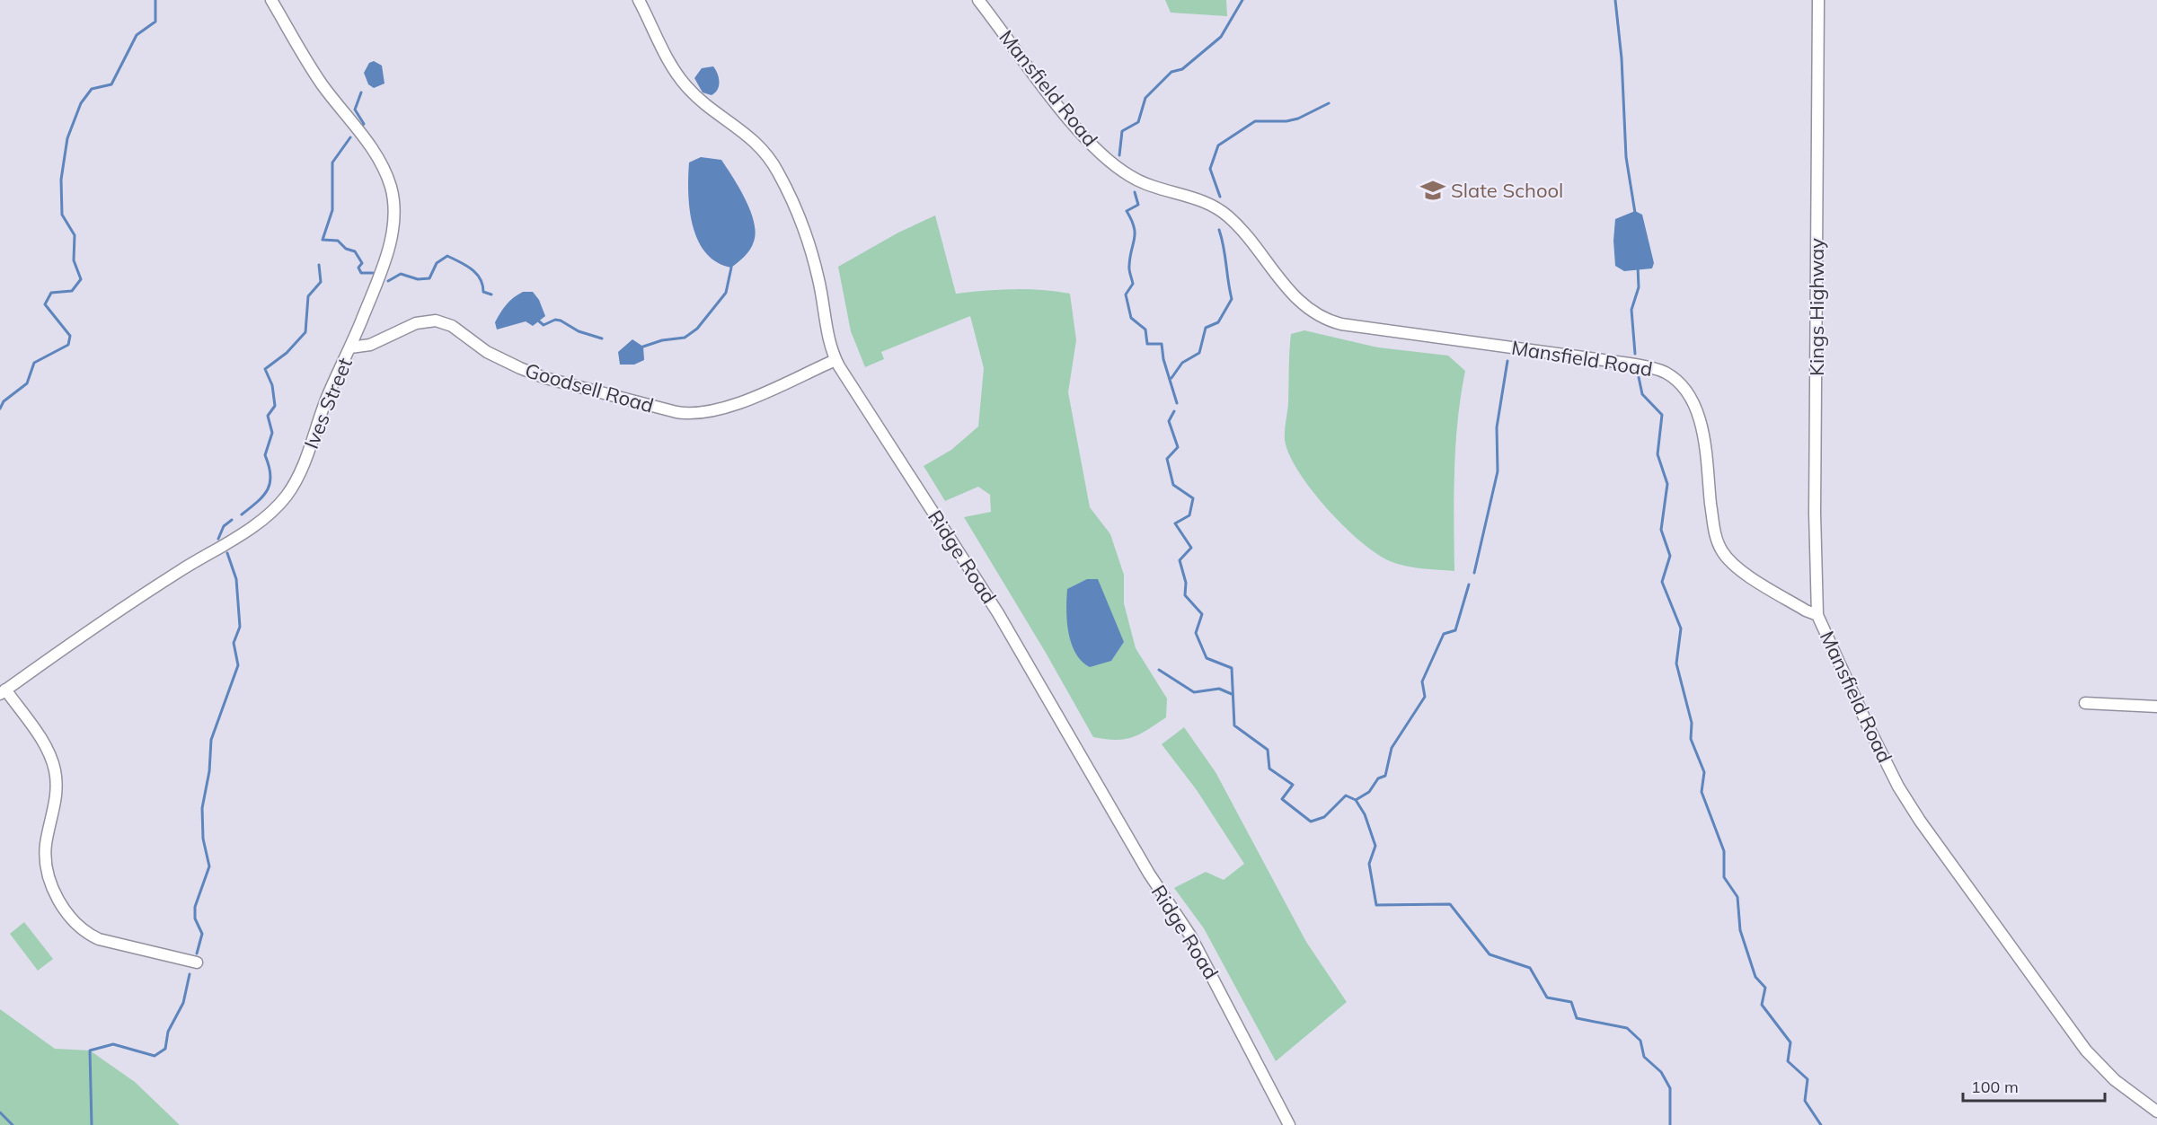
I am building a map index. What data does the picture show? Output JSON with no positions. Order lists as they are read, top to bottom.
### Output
{
  "streets": {
    "street": [
      "Mansfield Road",
      "Kings Highway",
      "Goodsell Road",
      "Ives Street",
      "Ridge Road"
    ]
  },
  "crossings": [
    ["Mansfield Road", "Kings Highway"],
    ["Goodsell Road", "Ives Street"],
    ["Goodsell Road", "Ridge Road"]
  ],
  "places": {
    "school or university": ["Slate School"]
  },
  "scale_bar": "100 m"
}
